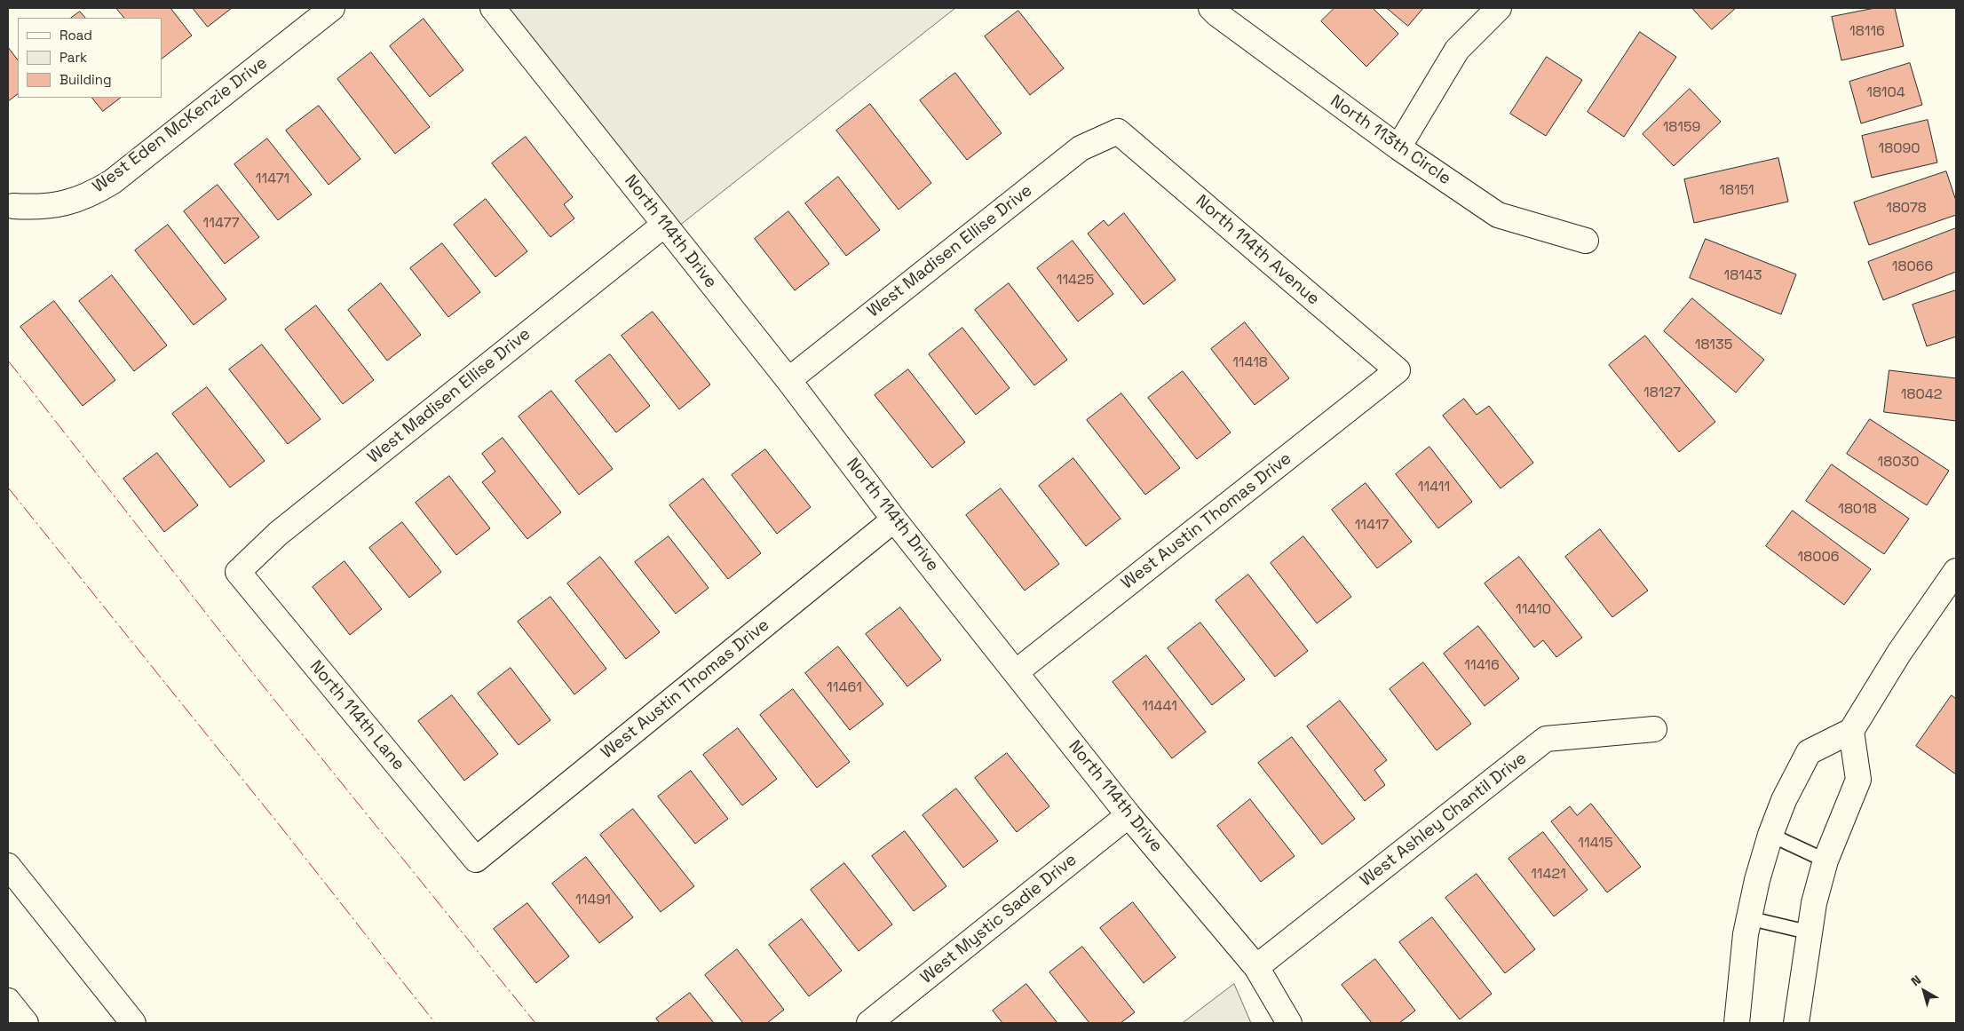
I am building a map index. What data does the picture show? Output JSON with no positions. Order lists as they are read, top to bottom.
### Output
{
  "streets": {
    "street": [
      "West Eden McKenzie Drive",
      "North 113th Circle",
      "North 114th Drive",
      "North 114th Avenue",
      "West Madisen Ellise Drive",
      "West Austin Thomas Drive",
      "North 114th Lane",
      "West Ashley Chantil Drive",
      "West Mystic Sadie Drive"
    ]
  },
  "crossings": [
    ["North 114th Drive", "West Madisen Ellise Drive"],
    ["North 114th Drive", "West Austin Thomas Drive"],
    ["North 114th Drive", "West Ashley Chantil Drive"],
    ["North 114th Drive", "West Mystic Sadie Drive"],
    ["North 114th Avenue", "West Madisen Ellise Drive"],
    ["North 114th Avenue", "West Austin Thomas Drive"],
    ["West Madisen Ellise Drive", "North 114th Lane"],
    ["West Austin Thomas Drive", "North 114th Lane"]
  ],
  "house_numbers": [
    "18116",
    "18104",
    "18159",
    "18090",
    "11471",
    "18151",
    "18078",
    "11477",
    "18066",
    "18143",
    "11425",
    "18135",
    "11418",
    "18127",
    "18042",
    "18030",
    "11411",
    "18018",
    "11417",
    "18006",
    "11410",
    "11416",
    "11461",
    "11441",
    "11415",
    "11421",
    "11491"
  ],
  "legend": ["Road", "Park", "Building"],
  "north": "top left"
}
